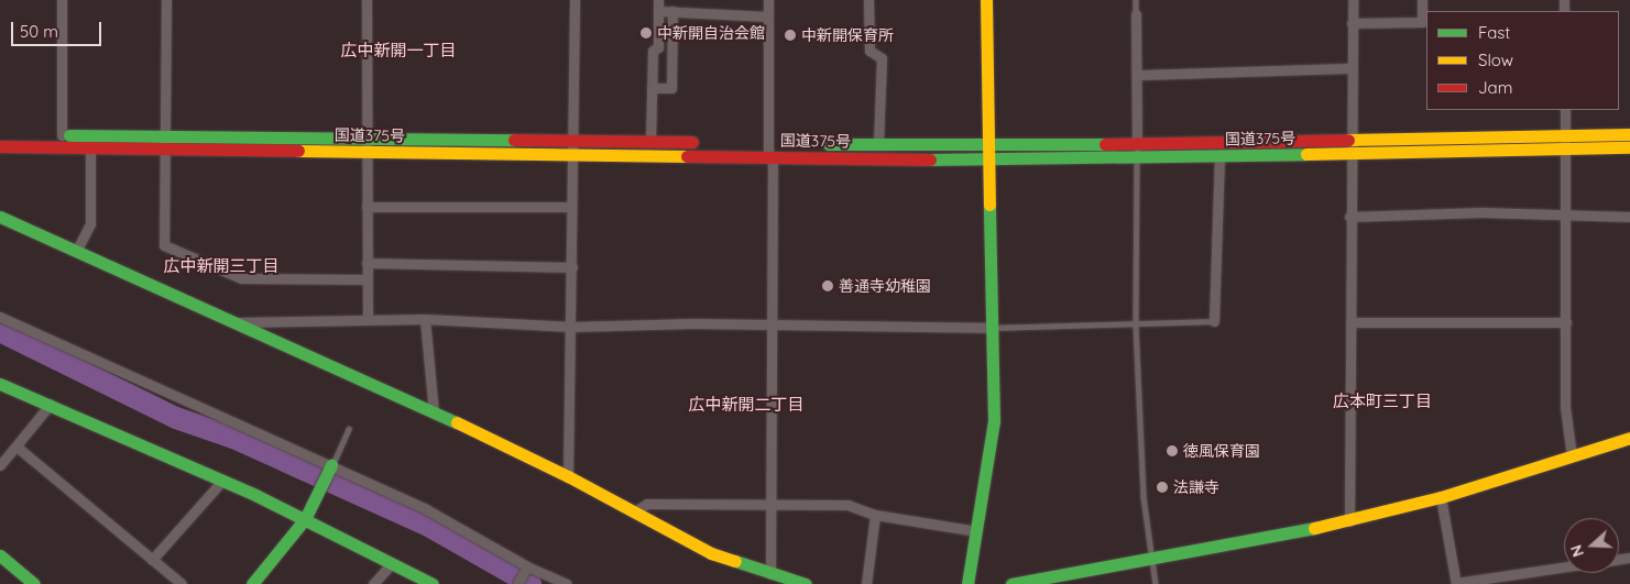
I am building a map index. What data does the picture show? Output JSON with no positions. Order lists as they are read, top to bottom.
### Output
{
  "streets": {
    "main road": ["国道375号"]
  },
  "districts": [
    "広中新開一丁目",
    "広中新開三丁目",
    "広本町三丁目",
    "広中新開二丁目"
  ],
  "places": [
    "中新開自治会館",
    "中新開保育所",
    "善通寺幼稚園",
    "徳風保育園",
    "法謙寺"
  ],
  "legend": ["Fast", "Slow", "Jam"],
  "scale_bar": "50 m",
  "north": "left"
}
